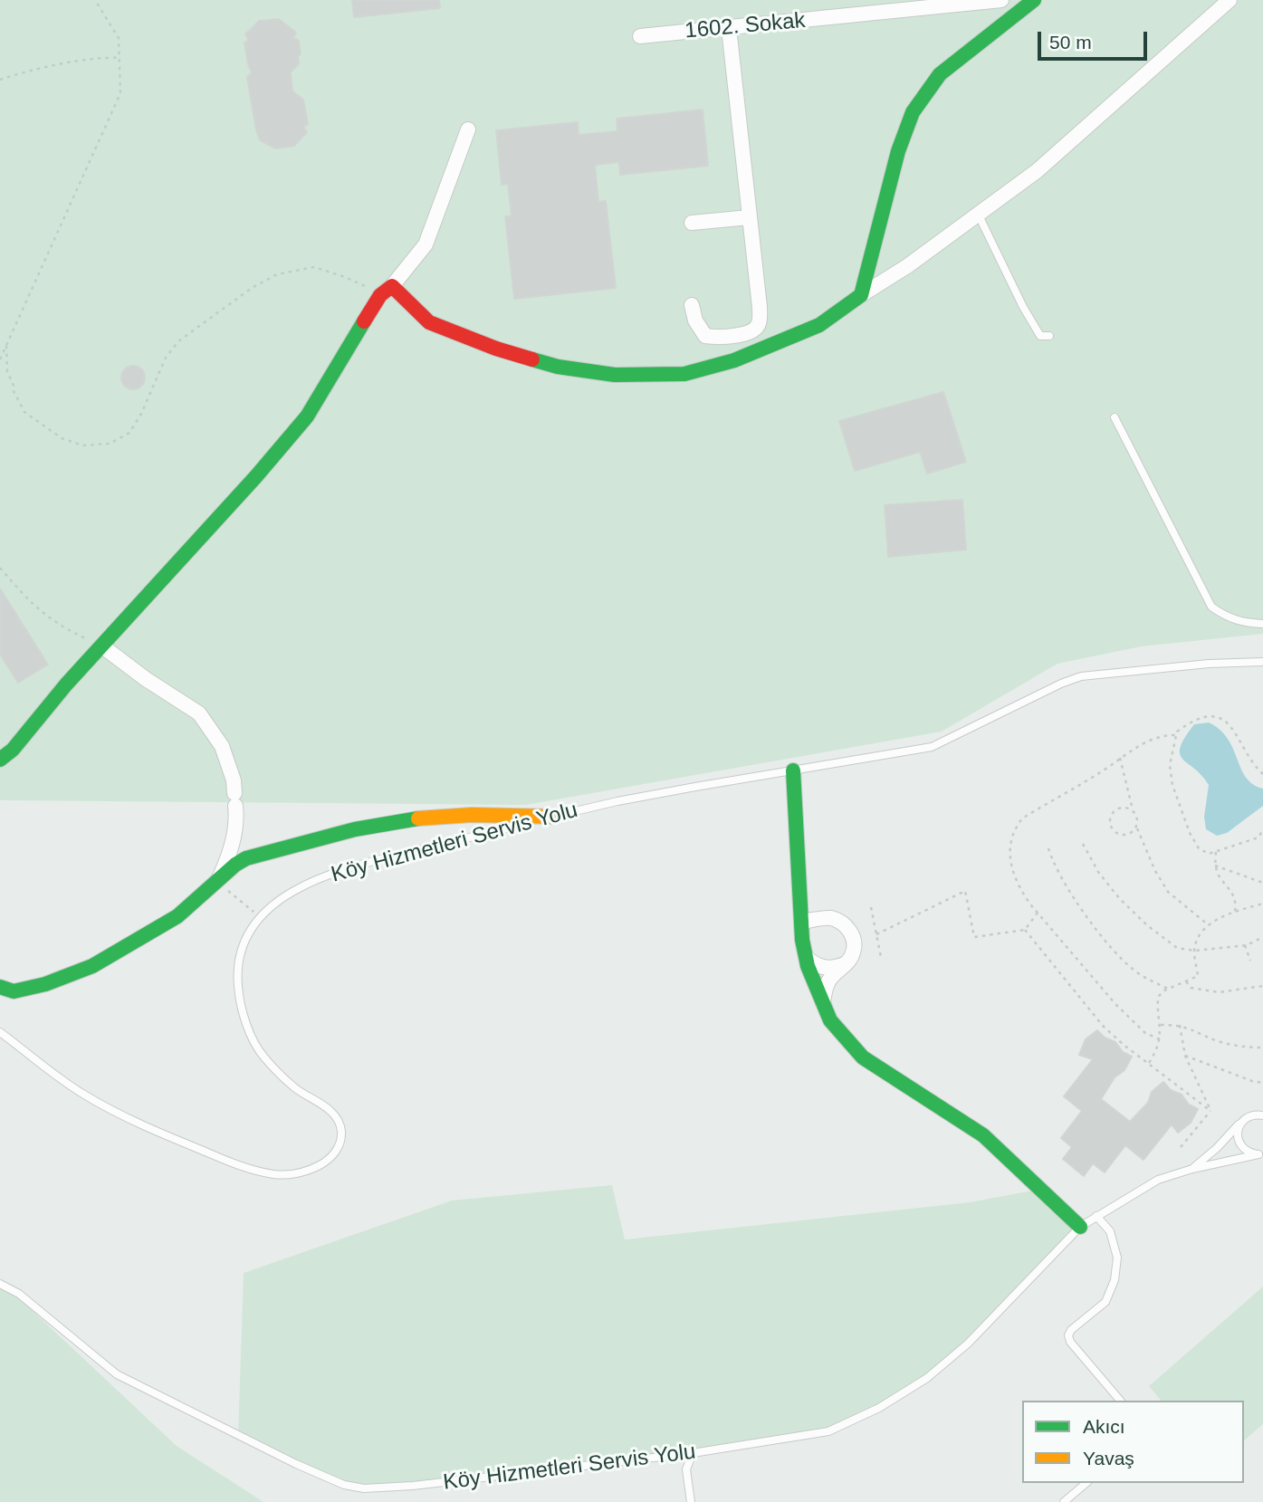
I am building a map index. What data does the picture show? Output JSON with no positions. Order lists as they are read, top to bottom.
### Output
{
  "streets": {
    "street": ["1602. Sokak"],
    "lane": ["Köy Hizmetleri Servis Yolu"]
  },
  "legend": ["Akıcı", "Yavaş"],
  "scale_bar": "50 m"
}
